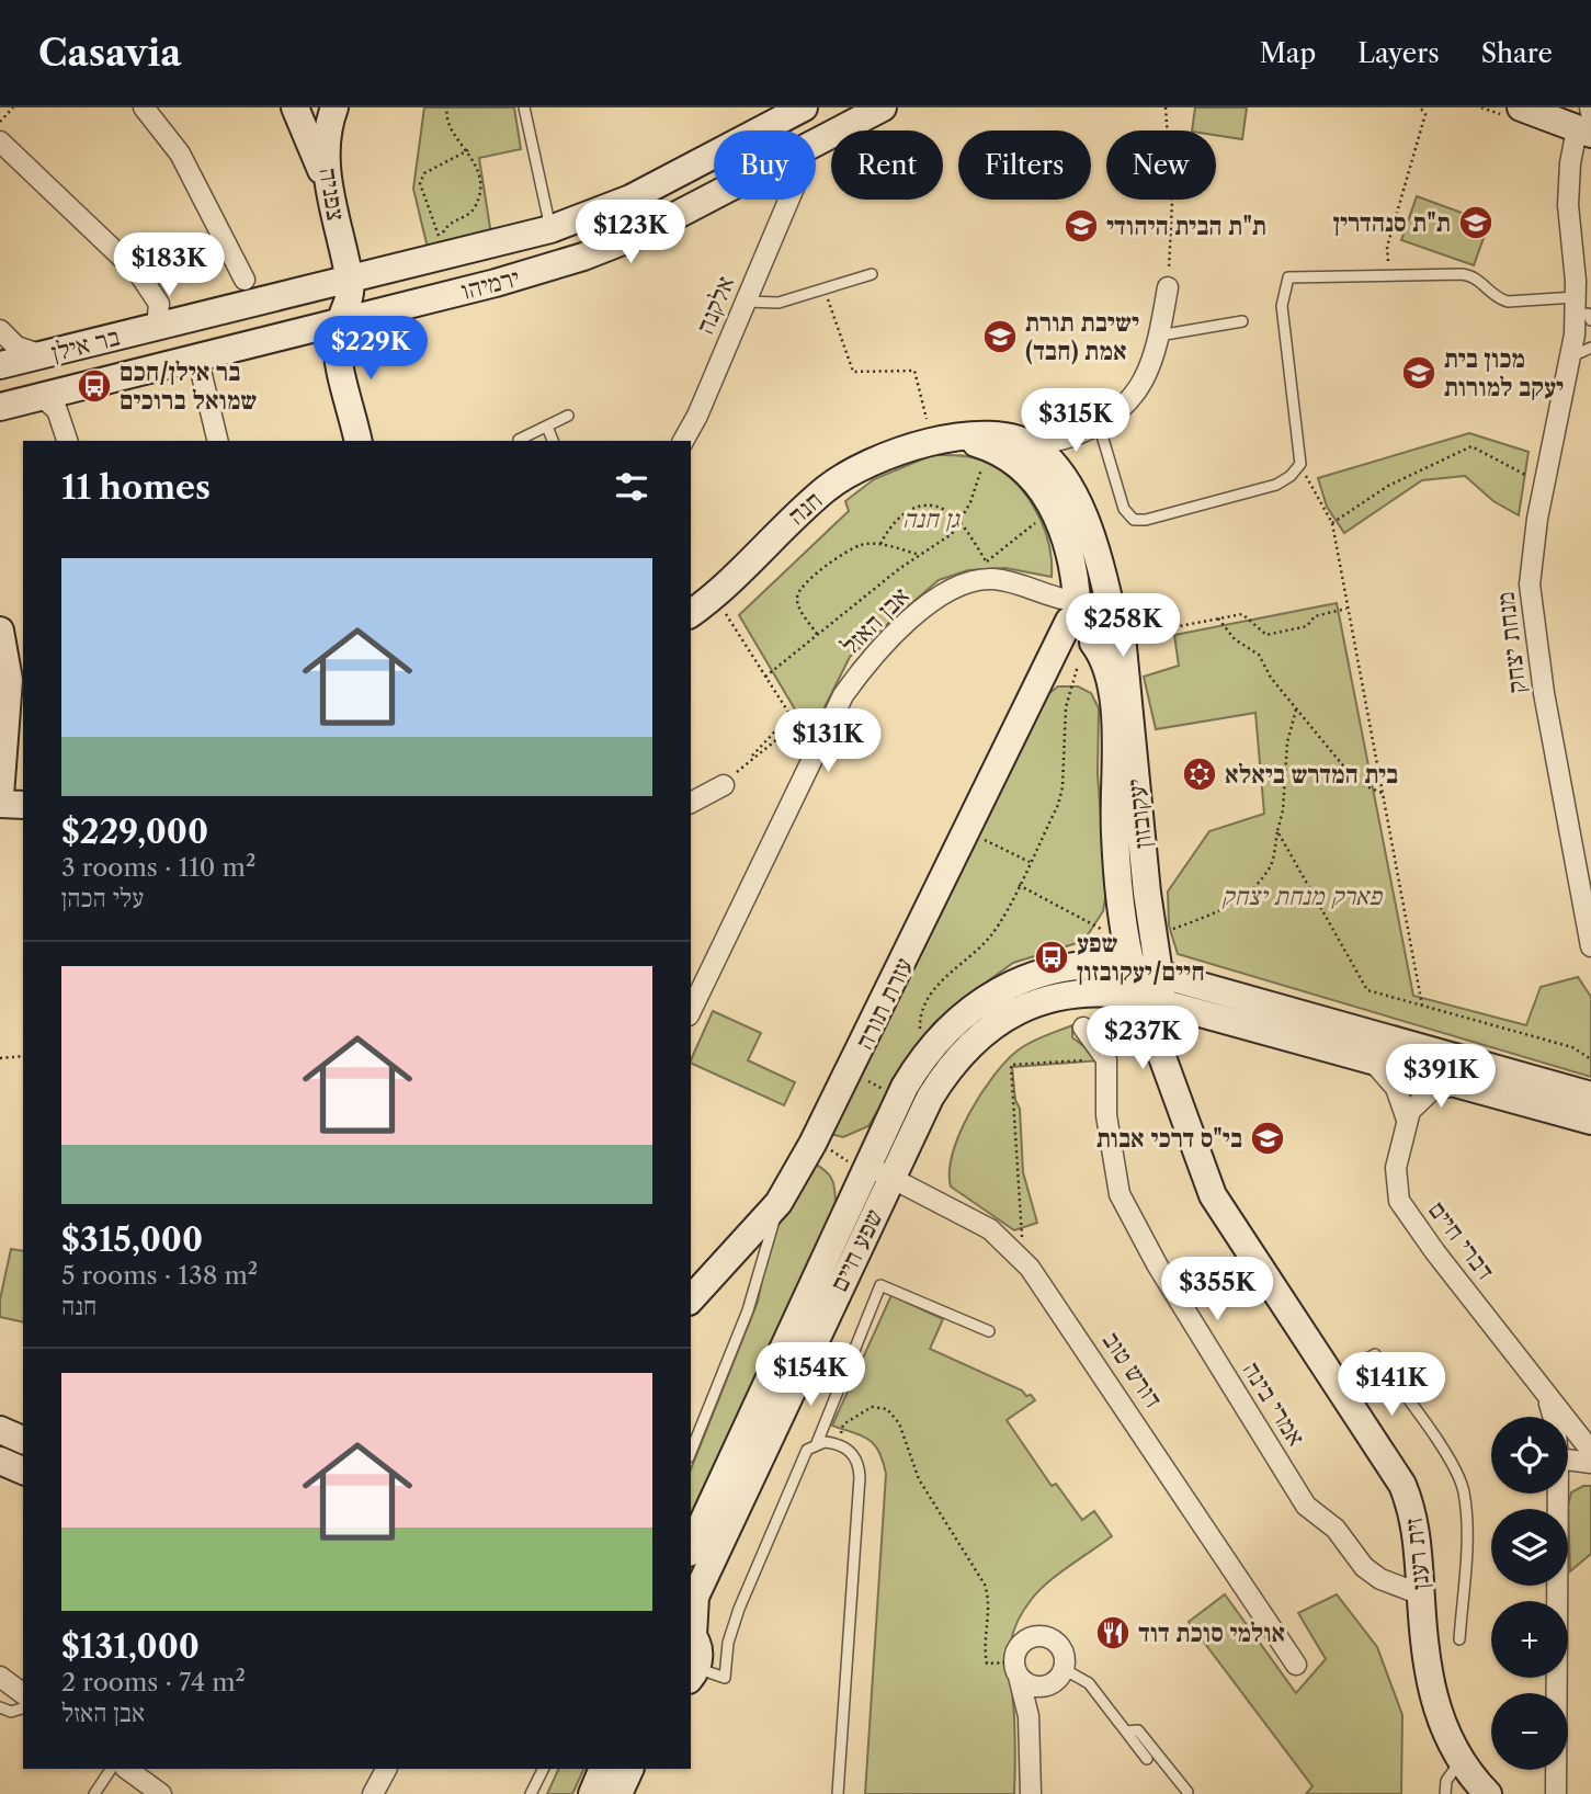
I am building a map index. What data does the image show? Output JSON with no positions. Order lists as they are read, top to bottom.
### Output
{
  "streets": {
    "street": [
      "צפניה",
      "ירמיהו",
      "אלקנה",
      "בר אילן",
      "חנה",
      "אבן האזל",
      "מנחת יצחק",
      "יעקובזון",
      "עזרת תורה",
      "דברי חיים",
      "שפע חיים",
      "דורש טוב",
      "אמרי בינה",
      "זית רענן"
    ]
  },
  "crossings": [
    ["צפניה", "ירמיהו"],
    ["צפניה", "בר אילן"],
    ["ירמיהו", "בר אילן"],
    ["חנה", "אבן האזל"],
    ["חנה", "יעקובזון"],
    ["חנה", "עזרת תורה"],
    ["אבן האזל", "יעקובזון"],
    ["אבן האזל", "עזרת תורה"],
    ["יעקובזון", "עזרת תורה"],
    ["יעקובזון", "שפע חיים"],
    ["יעקובזון", "זית רענן"],
    ["דברי חיים", "שפע חיים"],
    ["שפע חיים", "דורש טוב"],
    ["שפע חיים", "זית רענן"],
    ["אמרי בינה", "זית רענן"]
  ],
  "parks": ["גן חנה", "פארק מנחת יצחק"],
  "places": {
    "school or university": [
      "ת\"ת סנהדרין",
      "ת\"ת הבית היהודי",
      "ישיבת תורת אמת (חבד)",
      "מכון בית יעקב למורות",
      "בי\"ס דרכי אבות"
    ],
    "bus stop": ["בר אילן/חכם שמואל ברוכים", "שפע חיים/יעקובזון"],
    "synagogue": ["בית המדרש ביאלא"],
    "restaurant": ["אולמי סוכת דוד"]
  },
  "page": {
    "header": "Casavia",
    "nav": ["Map", "Layers", "Share"],
    "chip": [
      "Buy",
      "Rent",
      "Filters",
      "New"
    ],
    "price": [
      "$123K",
      "$183K",
      "$229K",
      "$315K",
      "$258K",
      "$131K",
      "$237K",
      "$391K",
      "$355K",
      "$154K",
      "$141K"
    ],
    "heading": "11 homes",
    "list": [
      {
        "name": "$229,000",
        "note": "3 rooms · 110 m² · עלי הכהן"
      },
      {
        "name": "$315,000",
        "note": "5 rooms · 138 m² · חנה"
      },
      {
        "name": "$131,000",
        "note": "2 rooms · 74 m² · אבן האזל"
      }
    ],
    "map_buttons": ["+", "−"]
  }
}
